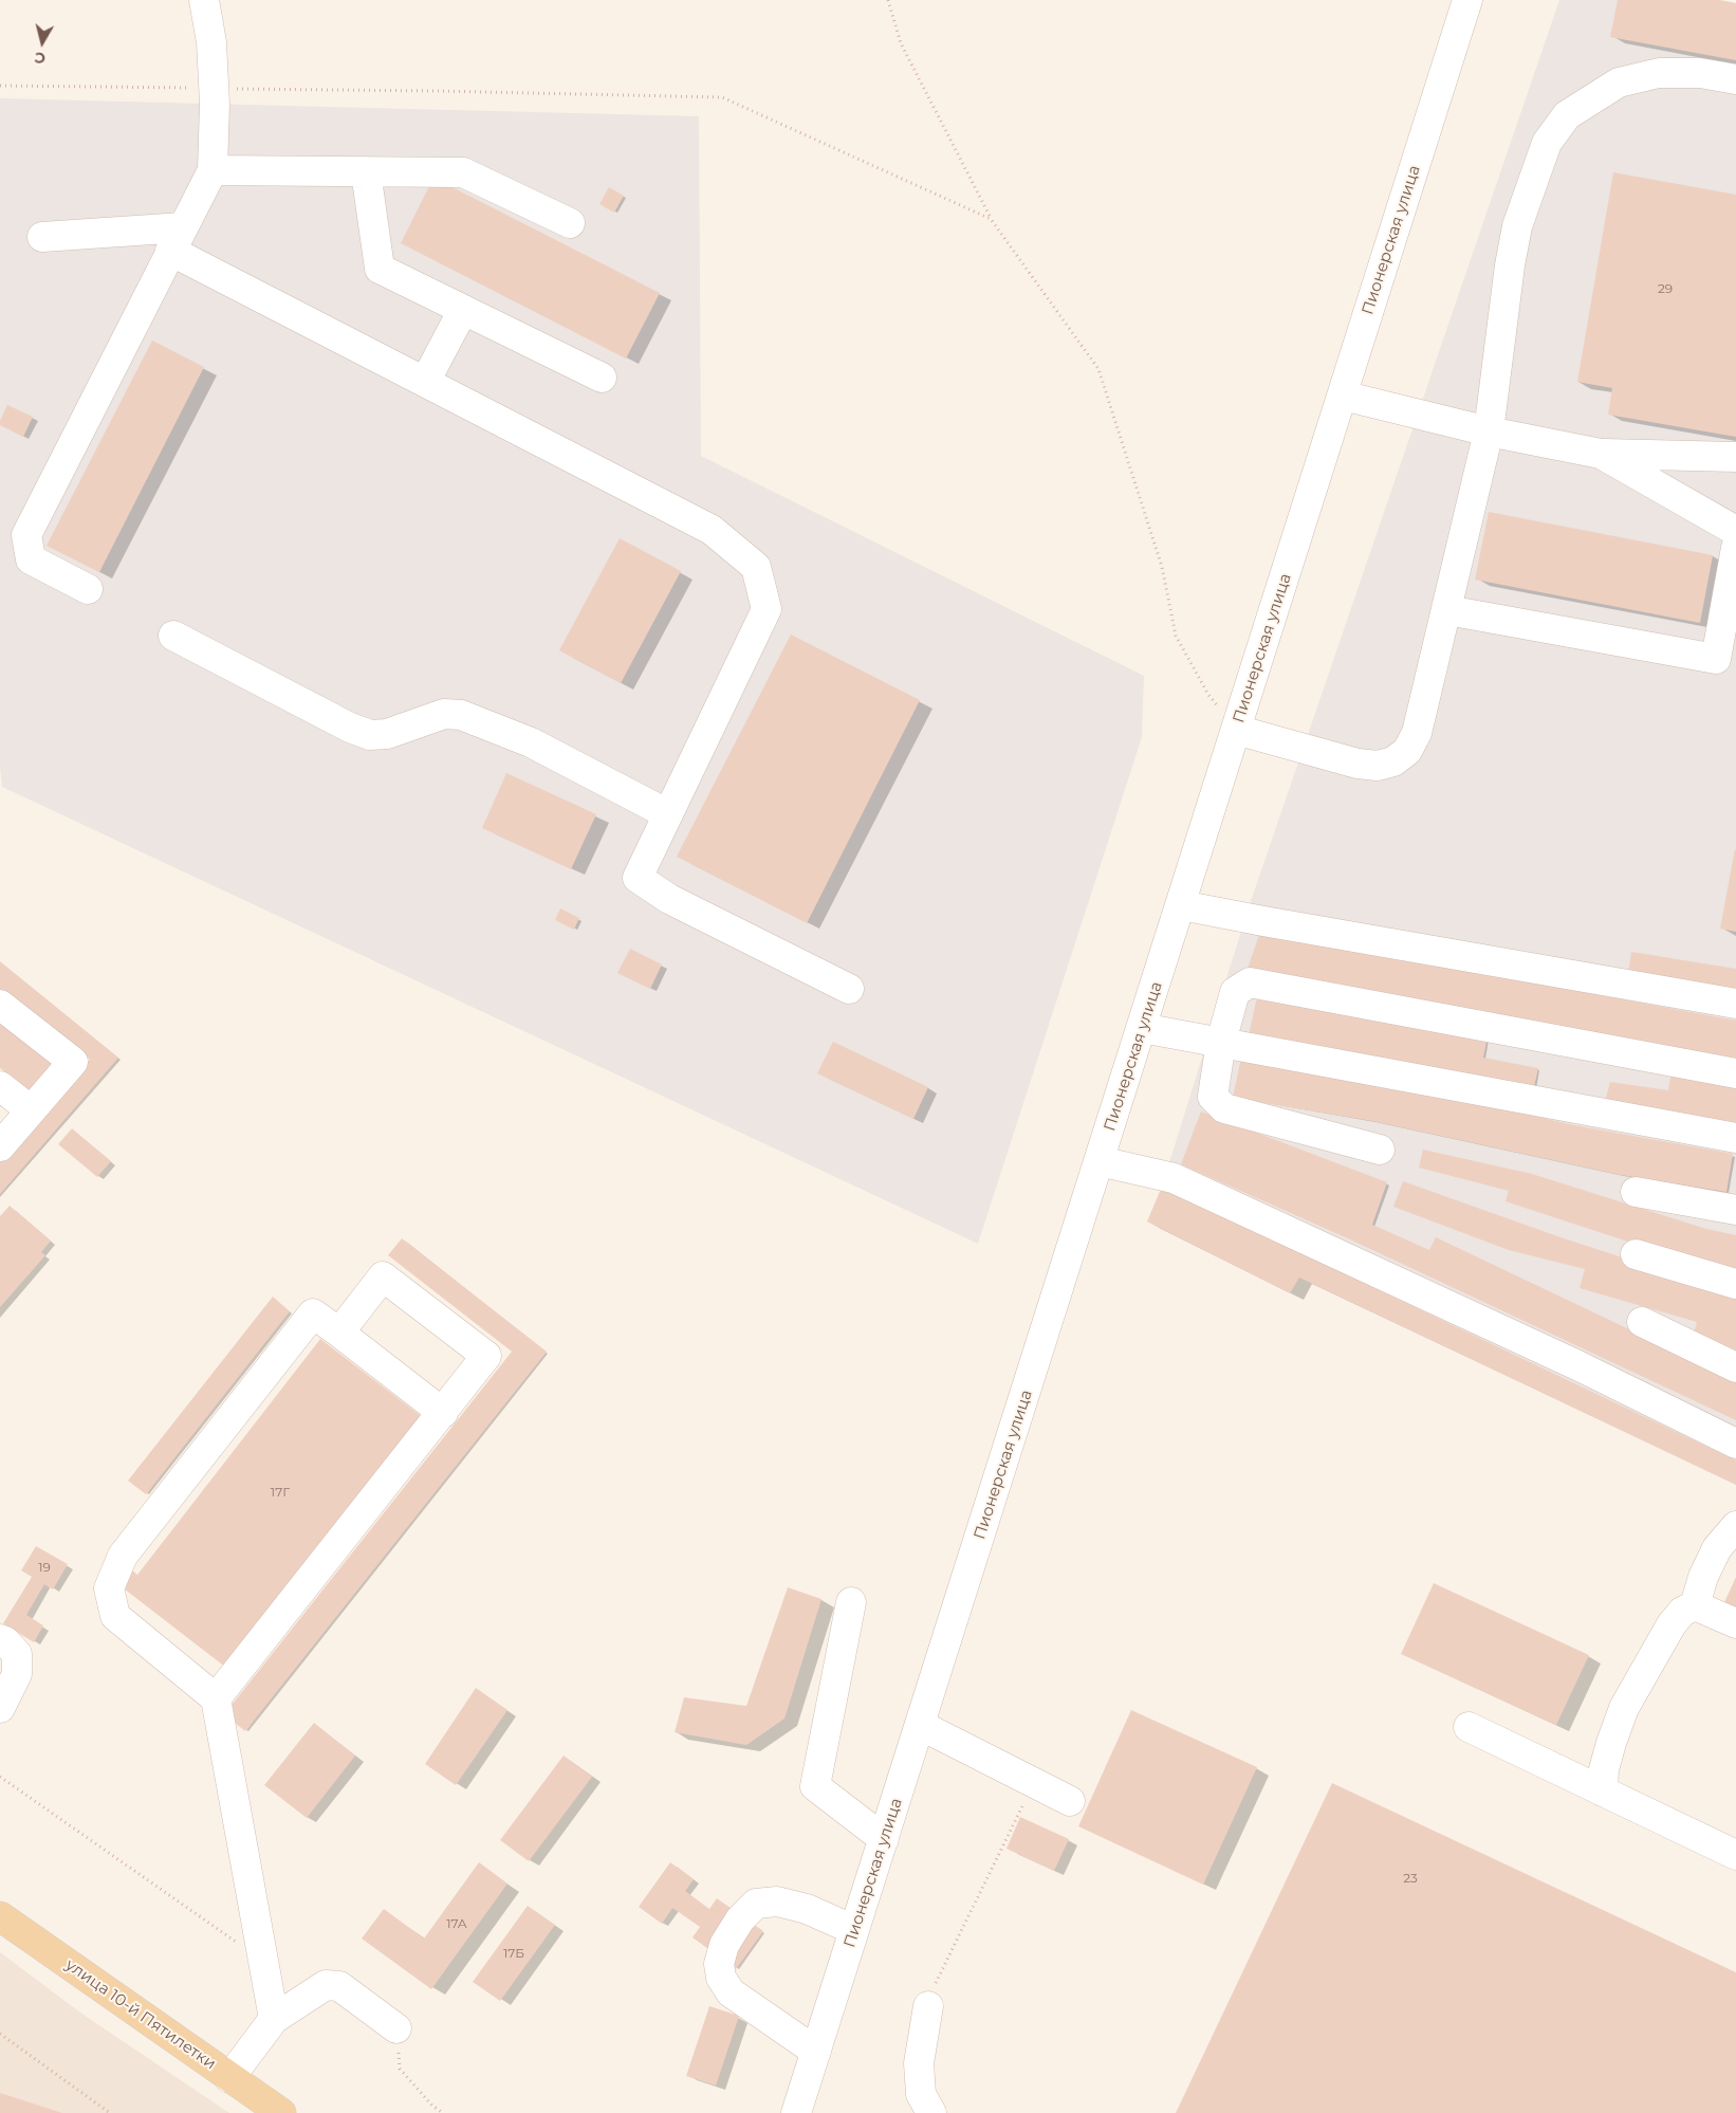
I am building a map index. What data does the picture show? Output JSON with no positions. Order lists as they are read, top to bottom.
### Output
{
  "streets": {
    "main road": ["улица 10-й Пятилетки"],
    "street": ["Пионерская улица"]
  },
  "house_numbers": [
    "29",
    "17Г",
    "19",
    "23",
    "17А",
    "17Б"
  ],
  "north": "bottom"
}
